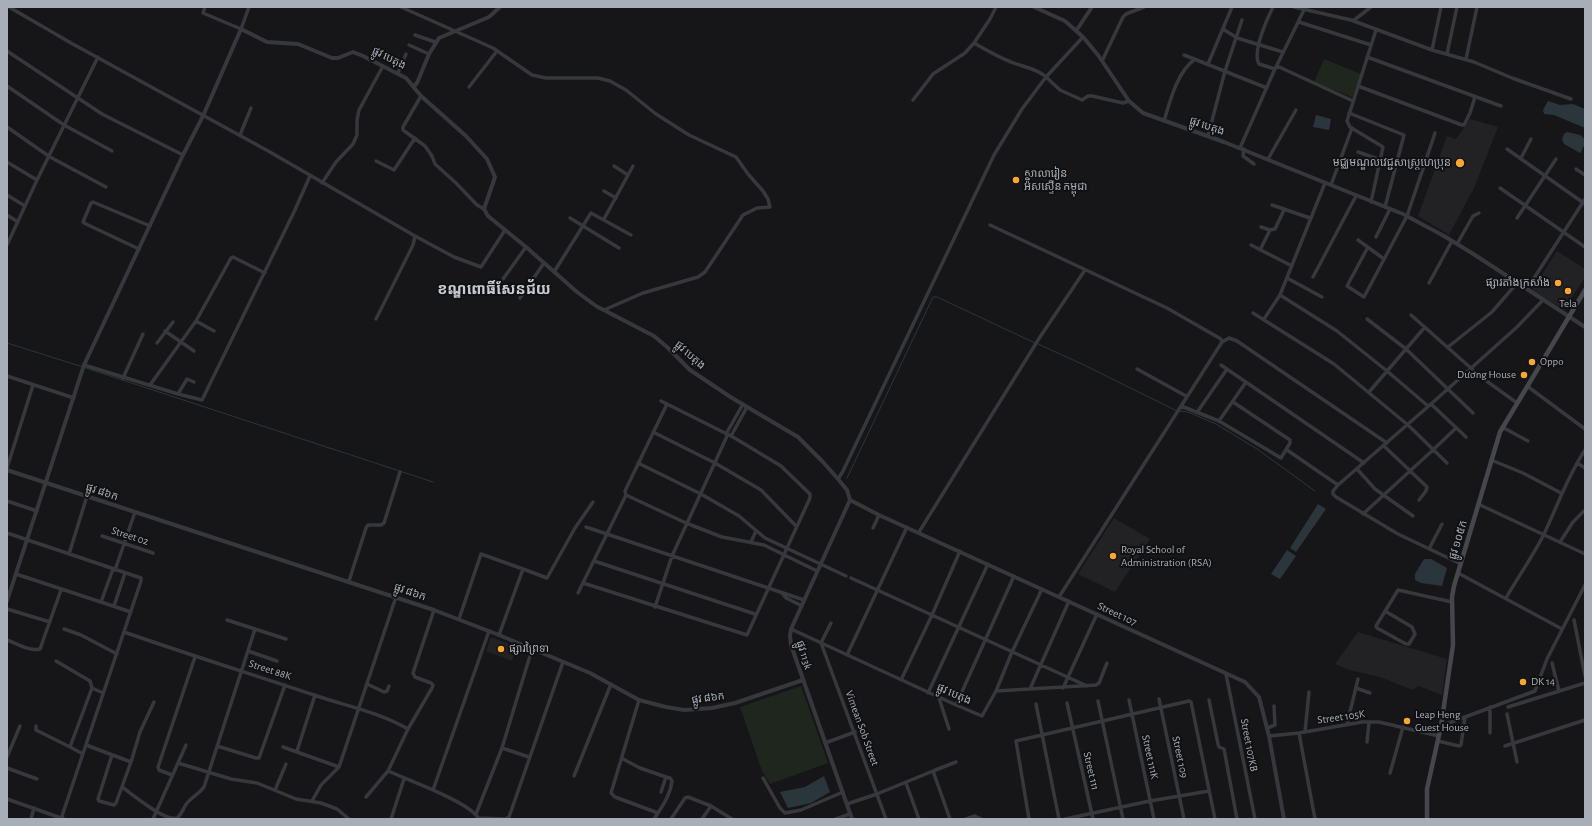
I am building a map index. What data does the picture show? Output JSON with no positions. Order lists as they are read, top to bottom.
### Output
{
  "streets": {
    "main road": ["ផ្លូវ ១០៥ក"],
    "street": [
      "ផ្លូវ បេតុង",
      "ផ្លូវ ៨៦ក",
      "Street 02",
      "Street 107",
      "ផ្លូវ 113k",
      "Street 88K",
      "Street 105K",
      "Vimean Sob Street",
      "Street 107KB",
      "Street 111K",
      "Street 109",
      "Street 111"
    ]
  },
  "crossings": [
    ["ផ្លូវ បេតុង", "ផ្លូវ ១០៥ក"],
    ["ផ្លូវ បេតុង", "Street 107"],
    ["ផ្លូវ បេតុង", "ផ្លូវ 113k"],
    ["ផ្លូវ បេតុង", "Vimean Sob Street"],
    ["ផ្លូវ ៨៦ក", "ផ្លូវ 113k"],
    ["ផ្លូវ ១០៥ក", "Street 105K"],
    ["Street 107", "ផ្លូវ 113k"],
    ["Street 107", "Street 105K"],
    ["Street 107", "Street 107KB"]
  ],
  "districts": ["ខណ្ឌពោធិ៍សែនជ័យ"],
  "places": [
    "មជ្ឈមណ្ឌលវេជ្ជសាស្ត្រហេប្រុន",
    "សាលារៀន អ៉ិសស្ទើន កម្ពុជា",
    "ផ្សារតាំងក្រសាំង",
    "Tela",
    "Oppo",
    "Dương House",
    "Royal School of Administration (RSA)",
    "ផ្សារព្រៃទា",
    "DK 14",
    "Leap Heng Guest House"
  ]
}
